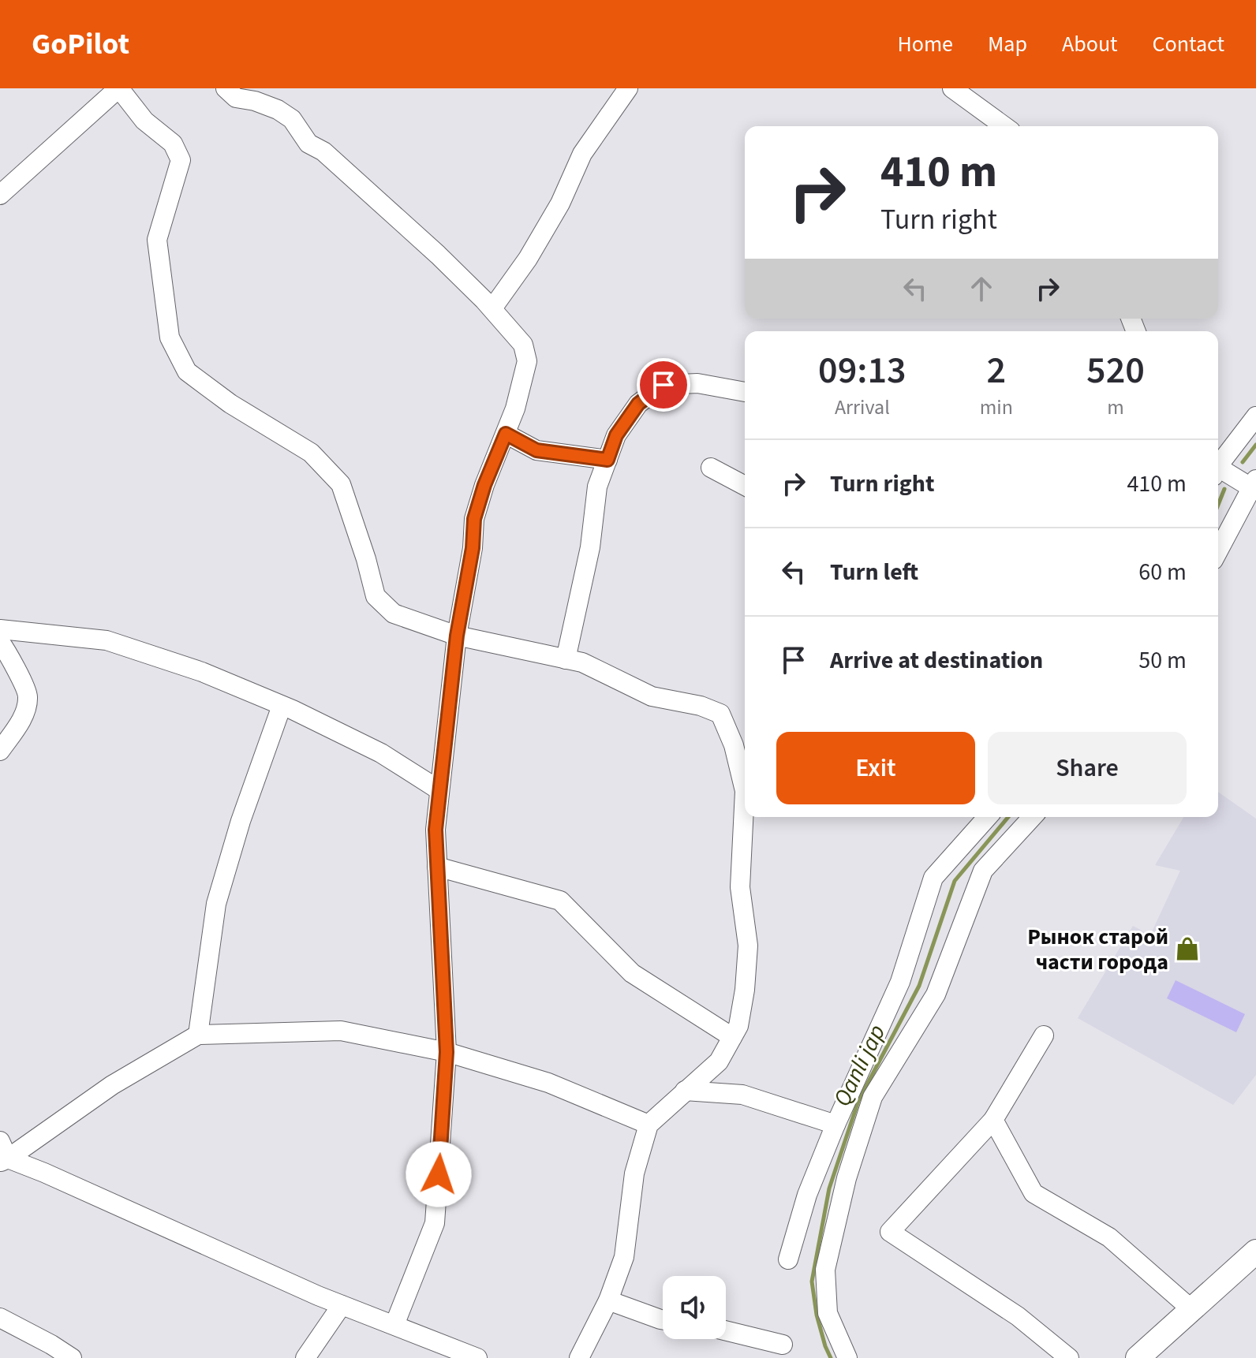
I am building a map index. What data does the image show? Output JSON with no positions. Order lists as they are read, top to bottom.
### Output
{
  "water": ["Qanli jap"],
  "places": {
    "shop": ["Рынок старой части города"]
  },
  "page": {
    "header": "GoPilot",
    "nav": [
      "Home",
      "Map",
      "About",
      "Contact"
    ],
    "turn": ["410 m", "Turn right"],
    "eta": [
      "09:13",
      "Arrival",
      "2",
      "min",
      "520",
      "m"
    ],
    "list": [
      {
        "name": "Turn right",
        "value": "410 m"
      },
      {
        "name": "Turn left",
        "value": "60 m"
      },
      {
        "name": "Arrive at destination",
        "value": "50 m"
      }
    ],
    "buttons": ["Exit", "Share"]
  }
}
